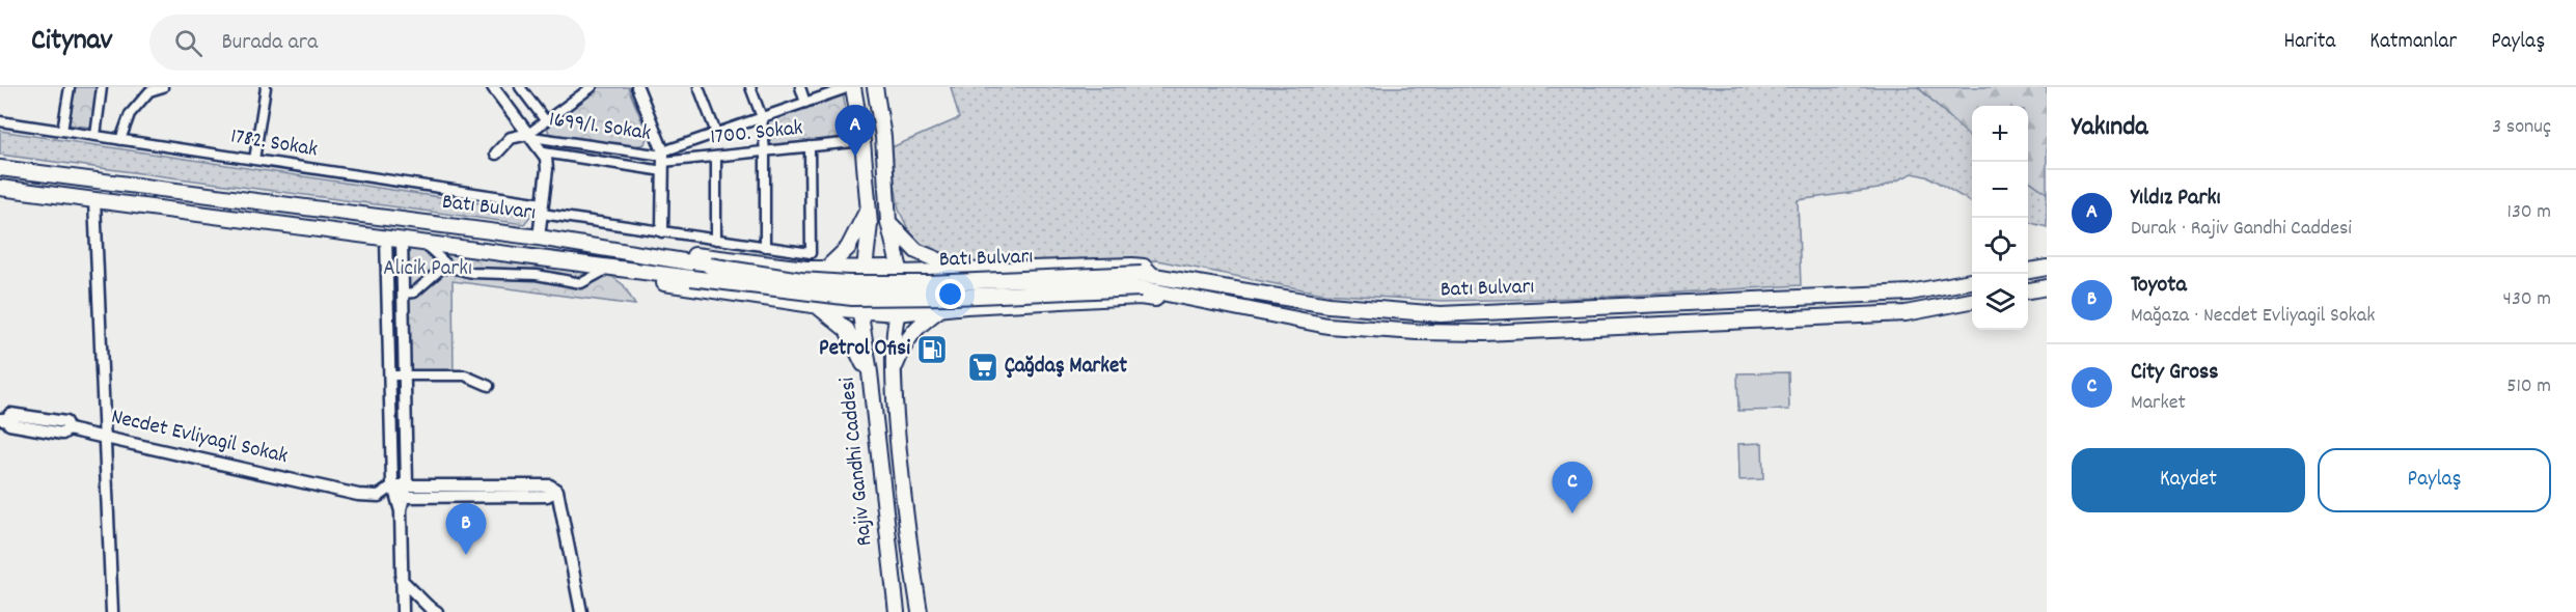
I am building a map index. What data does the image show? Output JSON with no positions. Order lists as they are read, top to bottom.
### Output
{
  "streets": {
    "main road": ["Batı Bulvarı", "Rajiv Gandhi Caddesi"],
    "street": [
      "1699/1. Sokak",
      "1700. Sokak",
      "1782. Sokak",
      "Necdet Evliyagil Sokak"
    ]
  },
  "crossings": [
    ["1699/1. Sokak", "1700. Sokak"],
    ["1700. Sokak", "1782. Sokak"]
  ],
  "parks": ["Alicik Parkı"],
  "places": {
    "fuel station": ["Petrol Ofisi"],
    "supermarket": ["Çağdaş Market"]
  },
  "page": {
    "header": "Citynav",
    "search": "Burada ara",
    "nav": ["Harita", "Katmanlar", "Paylaş"],
    "heading": ["Yakında", "3 sonuç"],
    "pins": ["A", "C", "B"],
    "map_buttons": ["+", "−"],
    "list": [
      {
        "mark": "A",
        "name": "Yıldız Parkı",
        "note": "Durak · Rajiv Gandhi Caddesi",
        "value": "130 m"
      },
      {
        "mark": "B",
        "name": "Toyota",
        "note": "Mağaza · Necdet Evliyagil Sokak",
        "value": "430 m"
      },
      {
        "mark": "C",
        "name": "City Gross",
        "note": "Market",
        "value": "510 m"
      }
    ],
    "buttons": ["Kaydet", "Paylaş"]
  }
}
